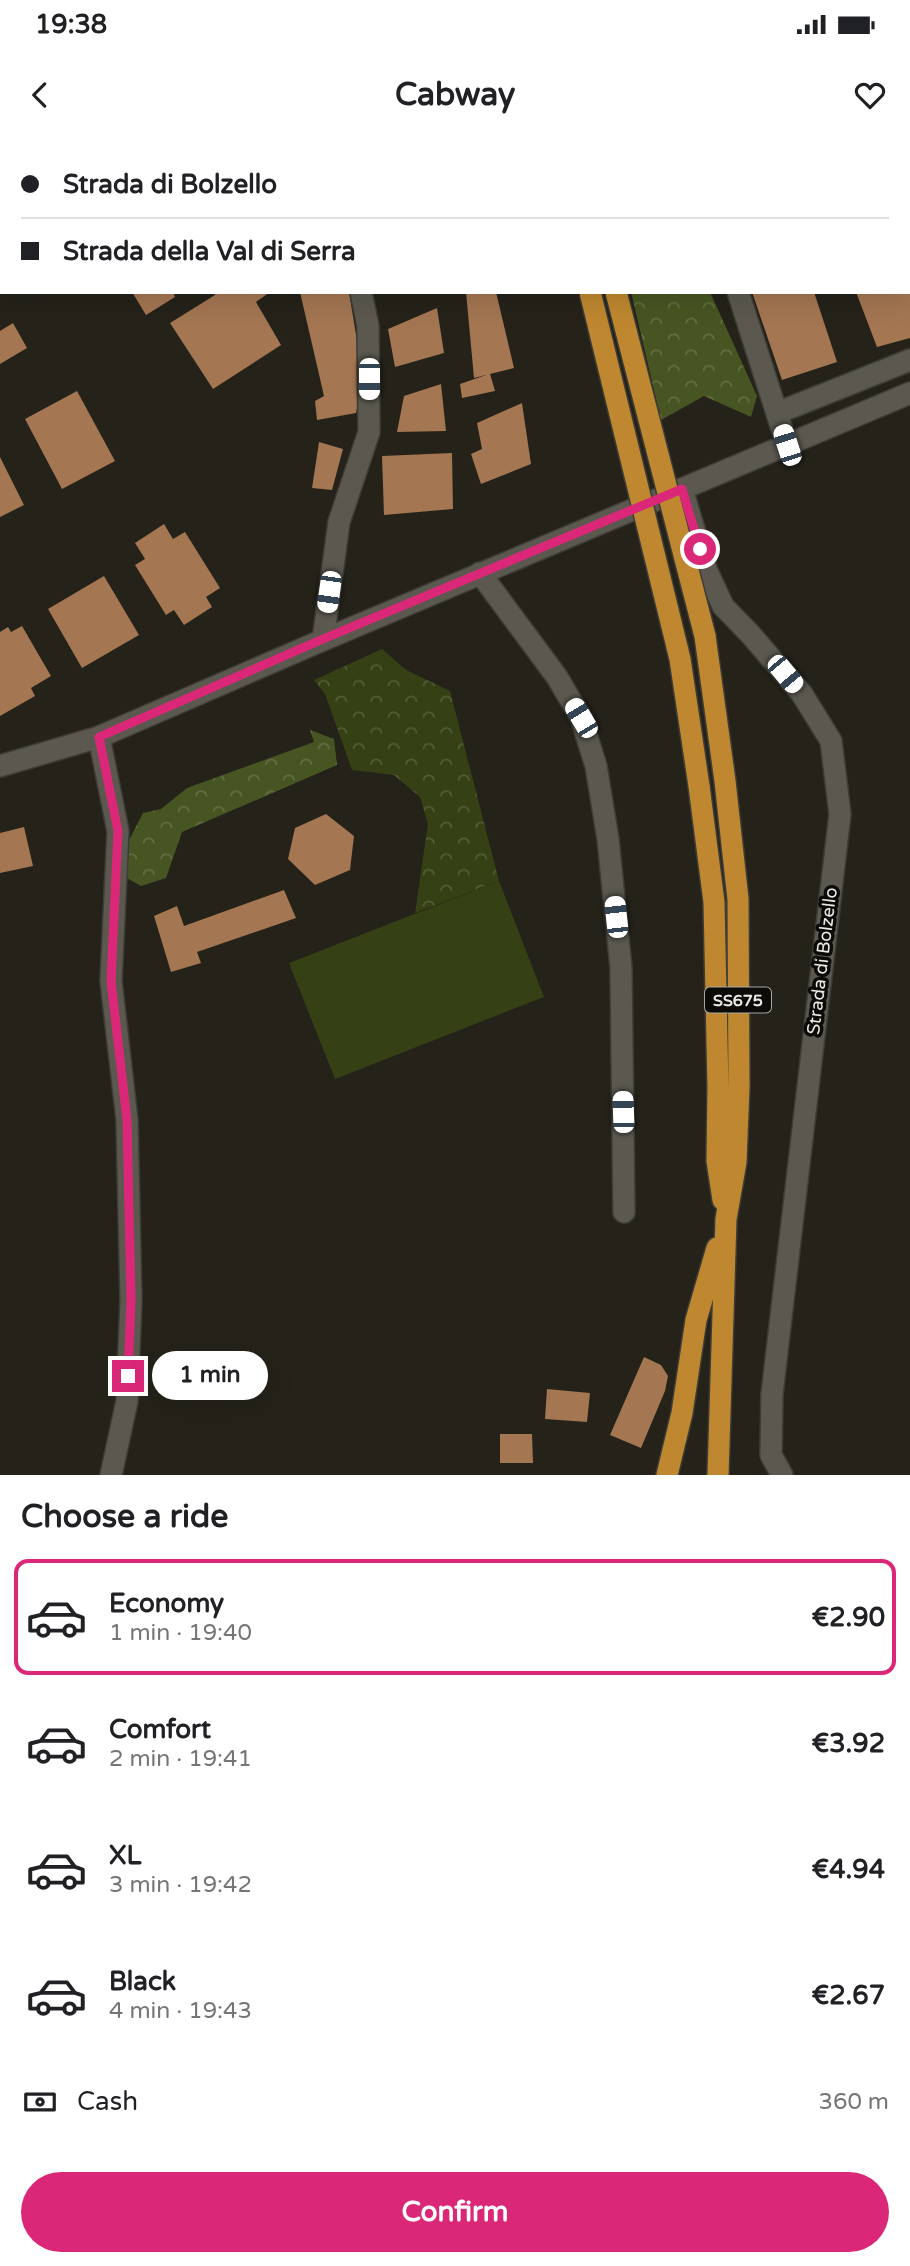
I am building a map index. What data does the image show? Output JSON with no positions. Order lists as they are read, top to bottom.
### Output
{
  "streets": {
    "highway": ["SS675"],
    "street": ["Strada di Bolzello"]
  },
  "page": {
    "status": "19:38",
    "header": "Cabway",
    "banner": ["Strada di Bolzello", "Strada della Val di Serra"],
    "bubble": "1 min",
    "heading": "Choose a ride",
    "list": [
      {
        "name": "Economy",
        "note": "1 min · 19:40",
        "value": "€2.90"
      },
      {
        "name": "Comfort",
        "note": "2 min · 19:41",
        "value": "€3.92"
      },
      {
        "name": "XL",
        "note": "3 min · 19:42",
        "value": "€4.94"
      },
      {
        "name": "Black",
        "note": "4 min · 19:43",
        "value": "€2.67"
      }
    ],
    "pay": ["Cash", "360 m"],
    "buttons": "Confirm"
  }
}
